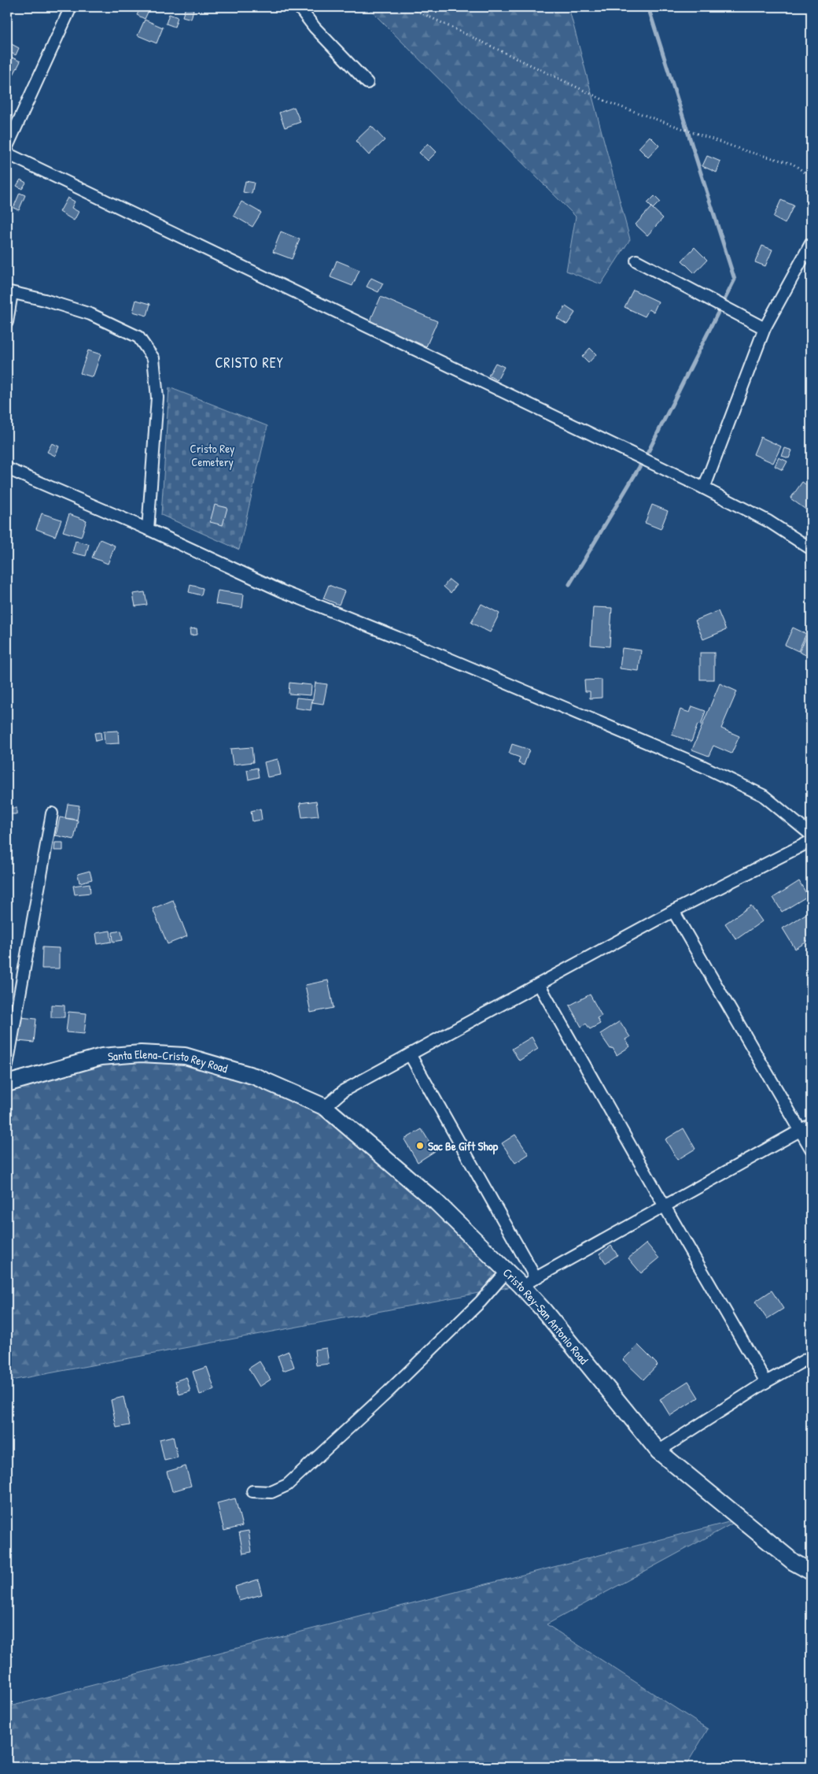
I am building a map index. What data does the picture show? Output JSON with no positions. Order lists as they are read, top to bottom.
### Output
{
  "streets": {
    "main road": ["Santa Elena-Cristo Rey Road", "Cristo Rey-San Antonio Road"]
  },
  "crossings": [
    ["Santa Elena-Cristo Rey Road", "Cristo Rey-San Antonio Road"]
  ],
  "districts": ["CRISTO REY"],
  "parks": ["Cristo Rey Cemetery"],
  "places": ["Sac Be Gift Shop"]
}
